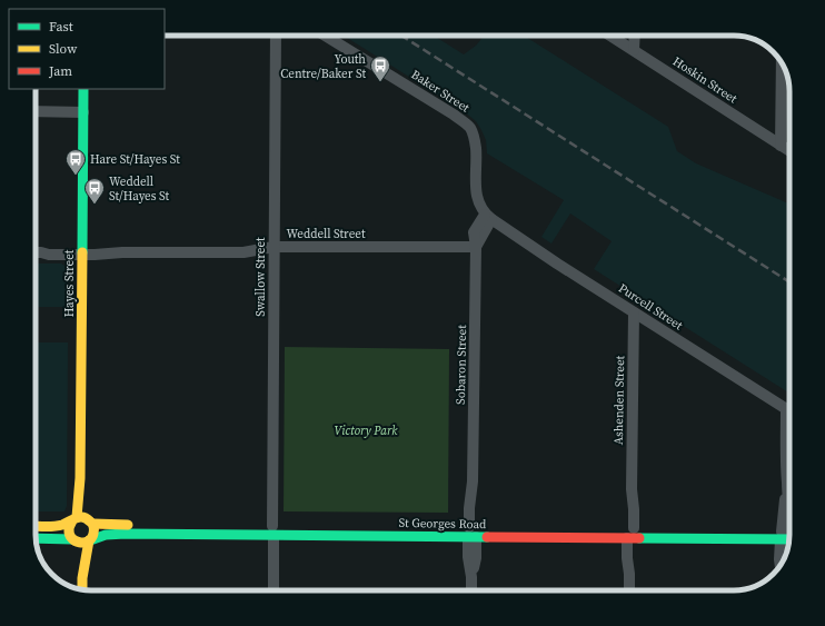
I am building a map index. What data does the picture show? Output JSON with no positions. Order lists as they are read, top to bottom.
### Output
{
  "streets": {
    "street": [
      "Hoskin Street",
      "Baker Street",
      "Weddell Street",
      "Swallow Street",
      "Hayes Street",
      "Purcell Street",
      "Sobaron Street",
      "Ashenden Street",
      "St Georges Road"
    ]
  },
  "crossings": [
    ["Baker Street", "Purcell Street"],
    ["Baker Street", "Sobaron Street"],
    ["Weddell Street", "Swallow Street"],
    ["Weddell Street", "Hayes Street"],
    ["Weddell Street", "Sobaron Street"],
    ["Swallow Street", "St Georges Road"],
    ["Hayes Street", "St Georges Road"],
    ["Purcell Street", "Sobaron Street"],
    ["Purcell Street", "Ashenden Street"],
    ["Sobaron Street", "St Georges Road"],
    ["Ashenden Street", "St Georges Road"]
  ],
  "parks": ["Victory Park"],
  "places": {
    "bus stop": ["Youth Centre/Baker St", "Hare St/Hayes St", "Weddell St/Hayes St"]
  },
  "legend": ["Fast", "Slow", "Jam"]
}
